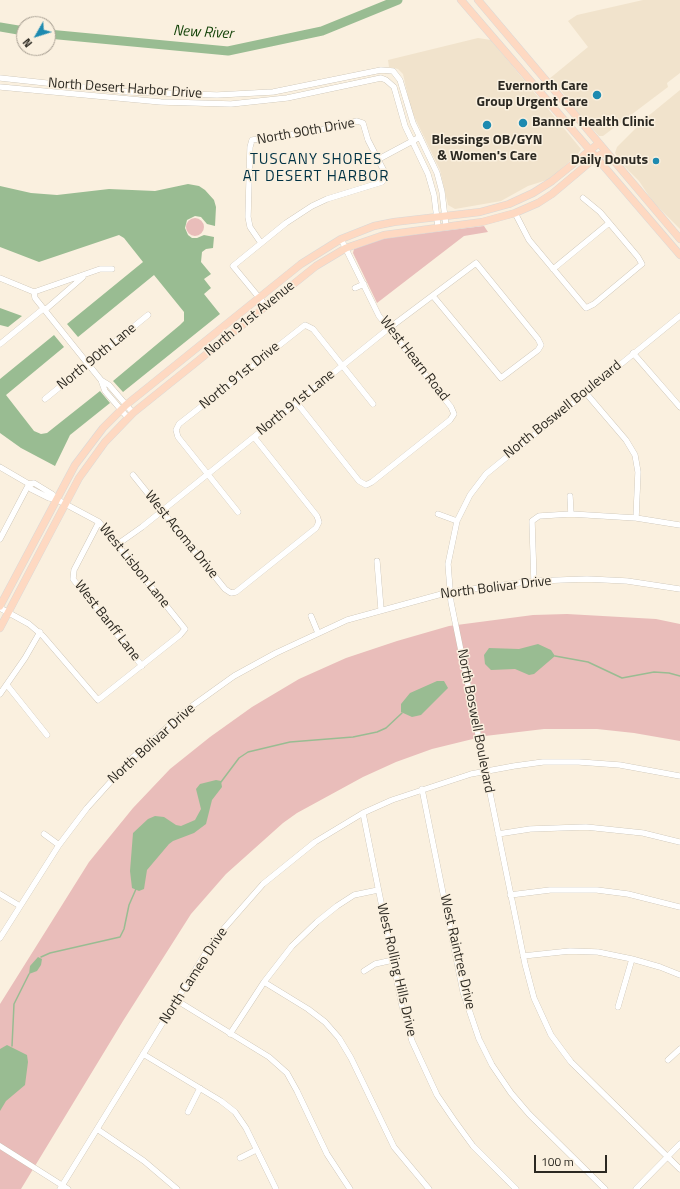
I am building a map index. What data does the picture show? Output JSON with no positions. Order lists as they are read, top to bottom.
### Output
{
  "streets": {
    "main road": ["North 91st Avenue"],
    "street": [
      "North Desert Harbor Drive",
      "North 90th Drive",
      "North 90th Lane",
      "West Hearn Road",
      "North 91st Drive",
      "North 91st Lane",
      "North Boswell Boulevard",
      "West Acoma Drive",
      "West Lisbon Lane",
      "North Bolivar Drive",
      "West Banff Lane",
      "West Raintree Drive",
      "West Rolling Hills Drive",
      "North Cameo Drive"
    ]
  },
  "crossings": [
    ["North Desert Harbor Drive", "North 91st Avenue"],
    ["North 91st Avenue", "West Hearn Road"],
    ["North 91st Avenue", "West Lisbon Lane"],
    ["West Hearn Road", "North 91st Lane"],
    ["North 91st Drive", "North 91st Lane"],
    ["North 91st Lane", "West Acoma Drive"],
    ["North 91st Lane", "West Lisbon Lane"],
    ["North Boswell Boulevard", "North Bolivar Drive"],
    ["North Boswell Boulevard", "North Cameo Drive"],
    ["West Lisbon Lane", "West Banff Lane"],
    ["West Raintree Drive", "North Cameo Drive"],
    ["West Rolling Hills Drive", "North Cameo Drive"]
  ],
  "districts": ["TUSCANY SHORES AT DESERT HARBOR"],
  "water": ["New River"],
  "places": [
    "Evernorth Care Group Urgent Care",
    "Banner Health Clinic",
    "Blessings OB/GYN & Women's Care",
    "Daily Donuts"
  ],
  "scale_bar": "100 m",
  "north": "bottom left"
}
